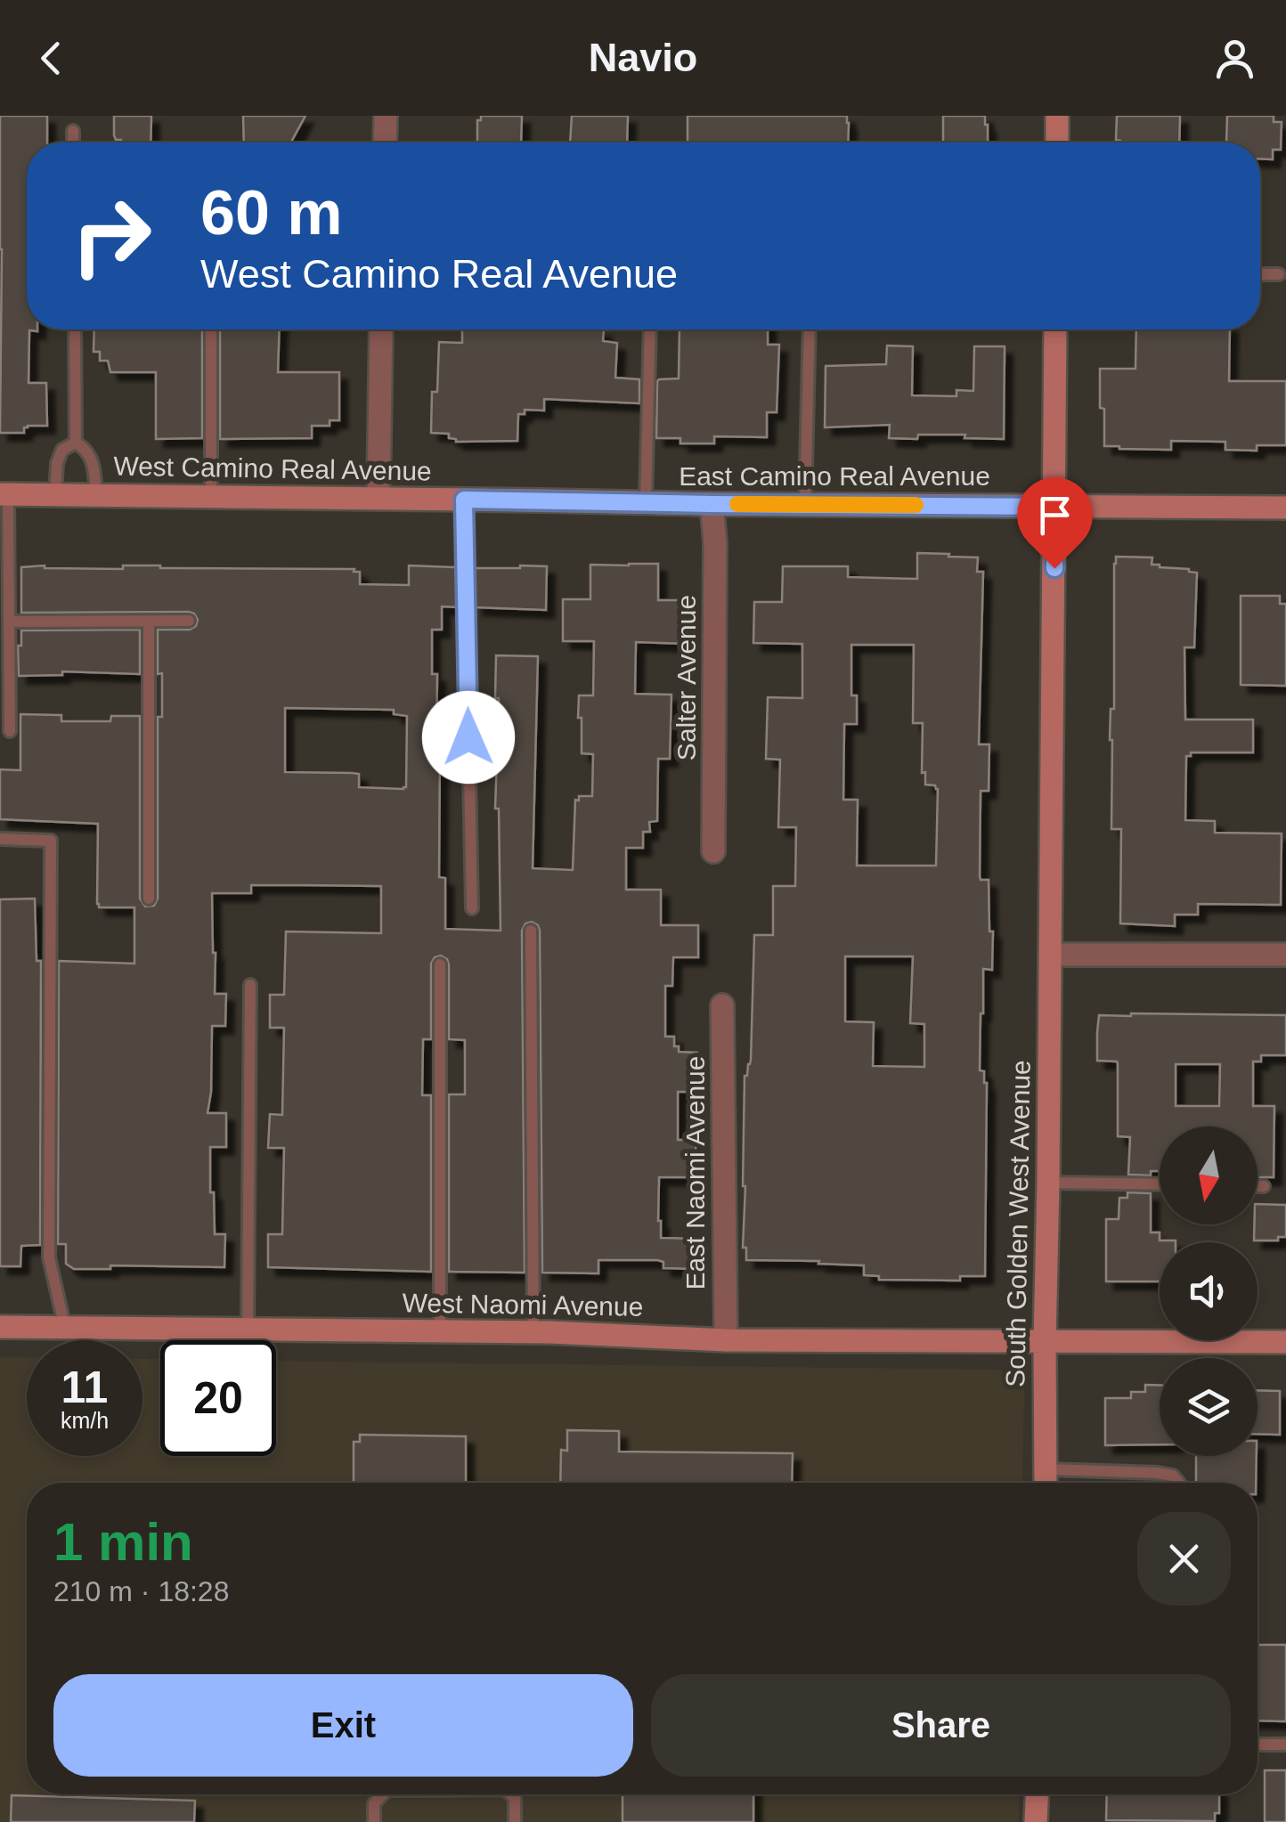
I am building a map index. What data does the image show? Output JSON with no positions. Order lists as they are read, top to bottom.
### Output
{
  "streets": {
    "street": [
      "West Camino Real Avenue",
      "East Camino Real Avenue",
      "Salter Avenue",
      "East Naomi Avenue",
      "South Golden West Avenue",
      "West Naomi Avenue"
    ]
  },
  "crossings": [
    ["West Camino Real Avenue", "East Camino Real Avenue"],
    ["East Camino Real Avenue", "Salter Avenue"],
    ["East Camino Real Avenue", "South Golden West Avenue"],
    ["East Naomi Avenue", "West Naomi Avenue"],
    ["South Golden West Avenue", "West Naomi Avenue"]
  ],
  "north": "bottom",
  "page": {
    "header": "Navio",
    "turn": ["60 m", "West Camino Real Avenue"],
    "speed": "11 km/h",
    "limit": "20",
    "heading": ["1 min", "210 m · 18:28"],
    "buttons": ["Exit", "Share"]
  }
}
